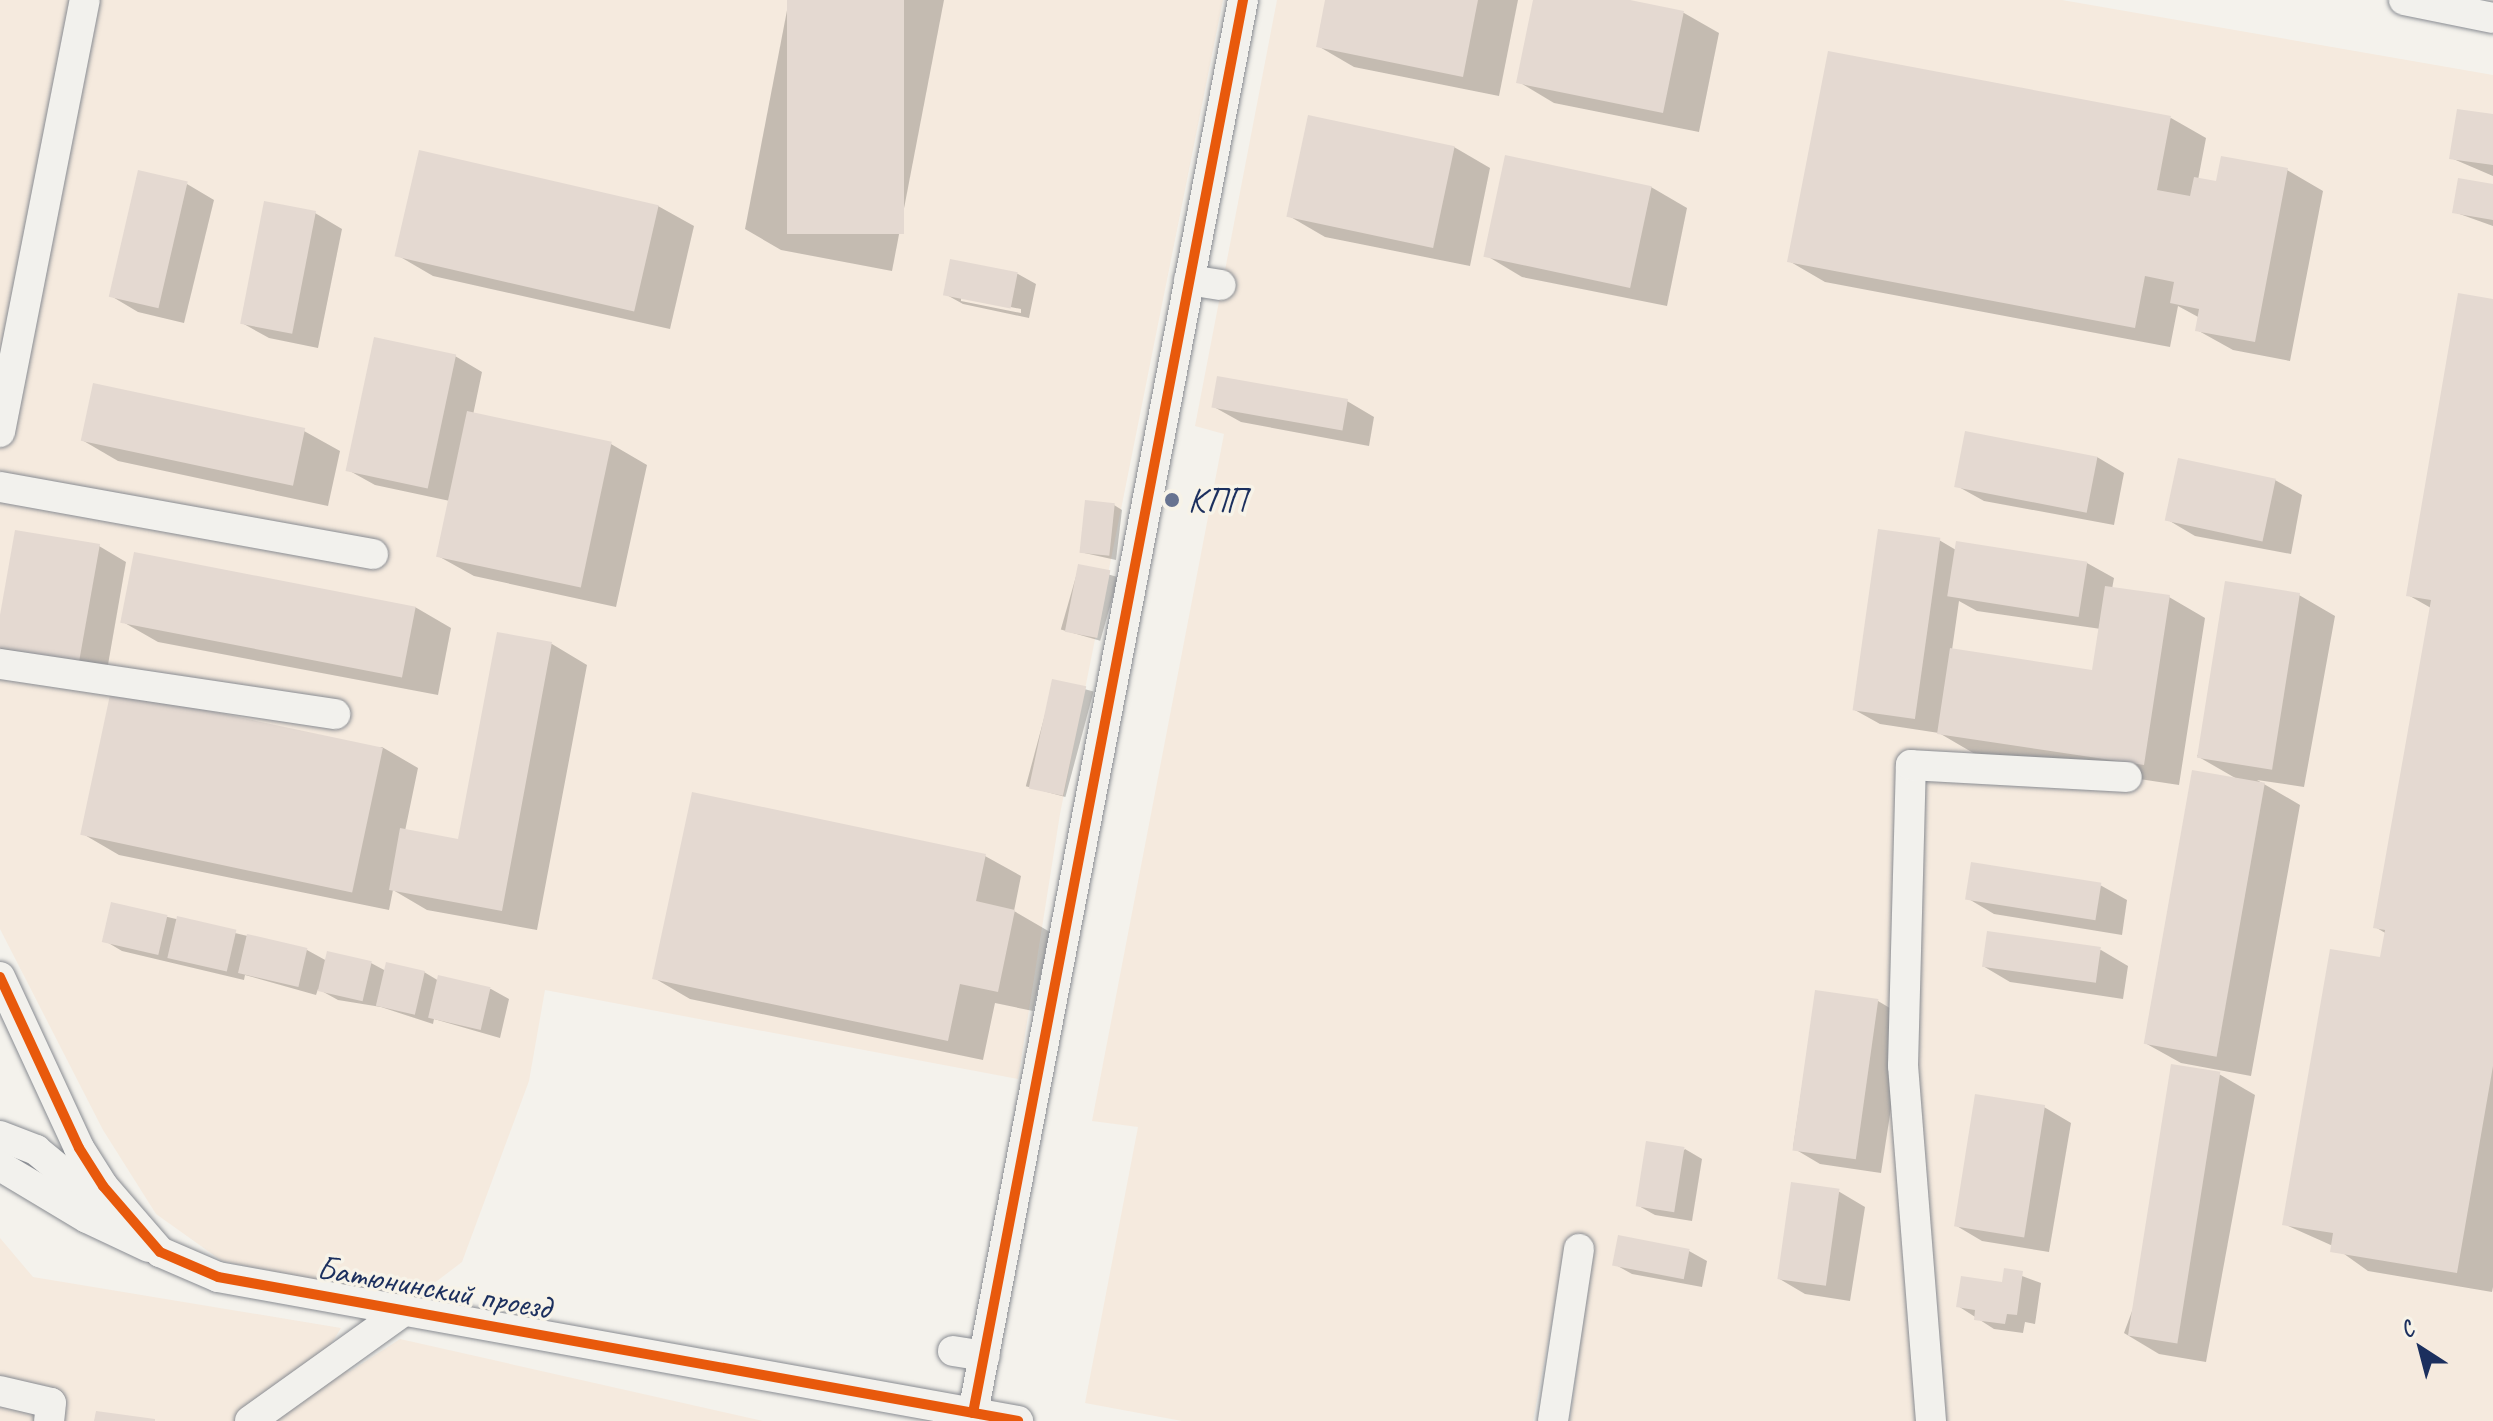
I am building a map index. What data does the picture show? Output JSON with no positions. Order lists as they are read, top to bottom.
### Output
{
  "streets": {
    "street": ["Батюнинский проезд"]
  },
  "places": ["КПП"],
  "north": "top left"
}
